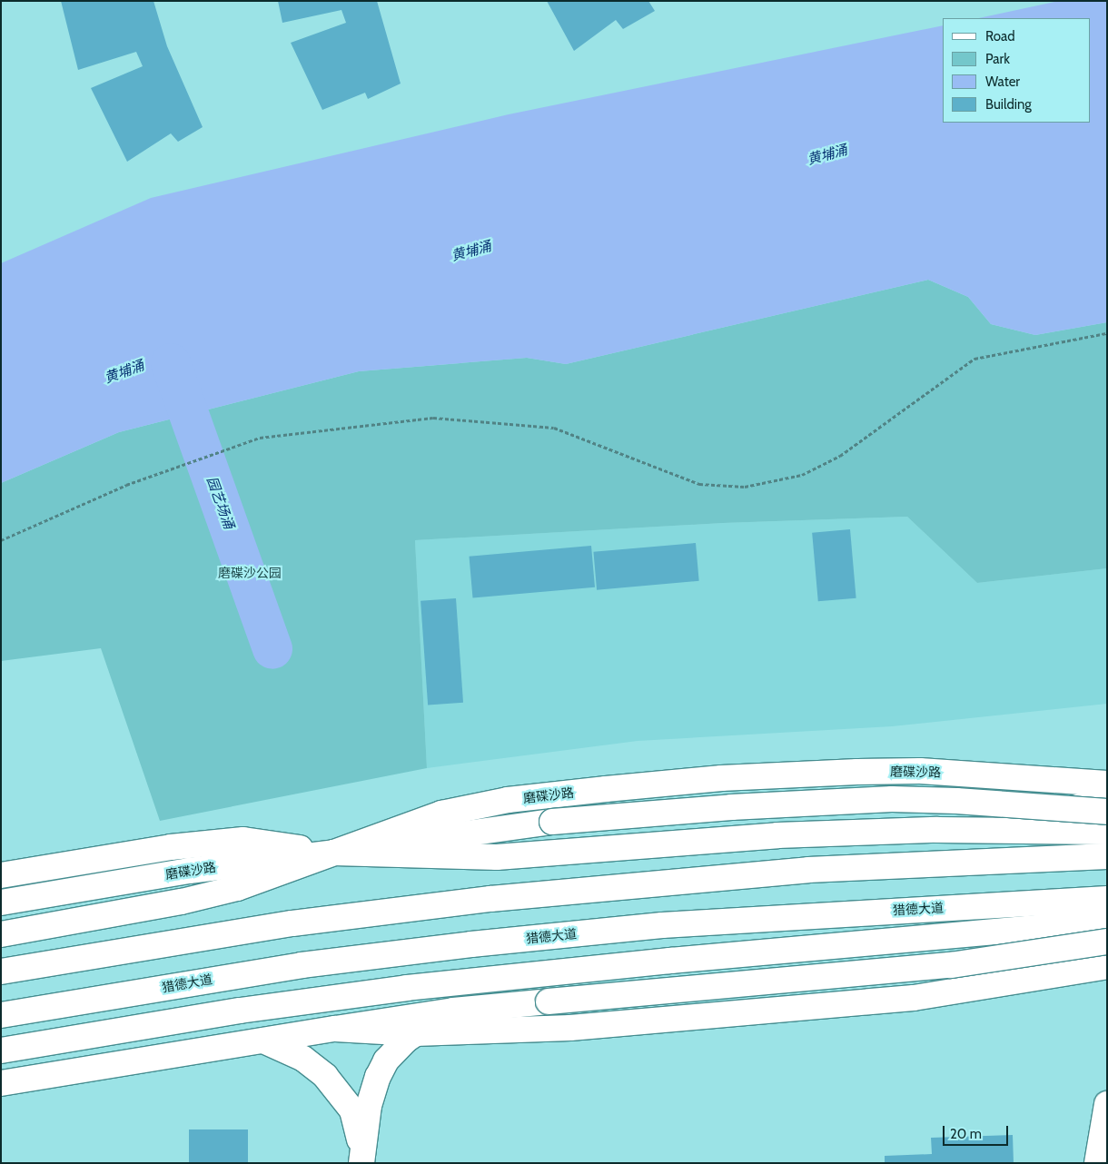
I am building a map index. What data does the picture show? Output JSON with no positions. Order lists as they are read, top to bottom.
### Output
{
  "streets": {
    "main road": ["磨碟沙路", "猎德大道"]
  },
  "water": ["黄埔涌", "园艺场涌"],
  "parks": ["磨碟沙公园"],
  "legend": [
    "Road",
    "Park",
    "Water",
    "Building"
  ],
  "scale_bar": "20 m"
}
